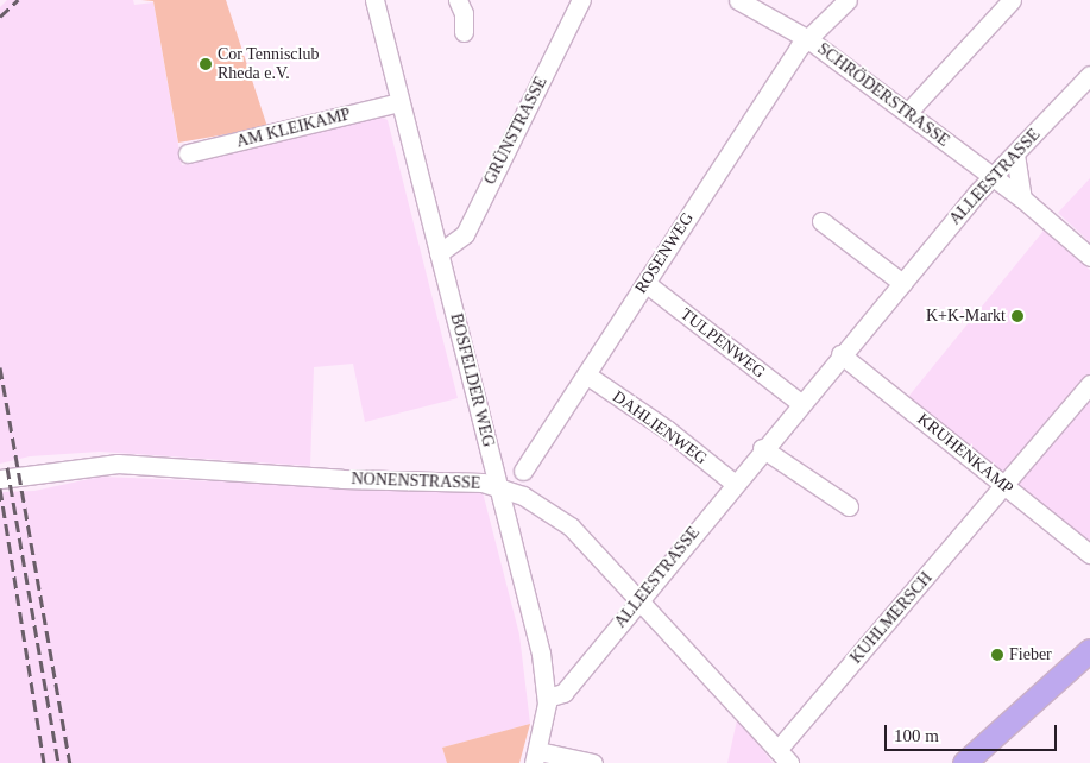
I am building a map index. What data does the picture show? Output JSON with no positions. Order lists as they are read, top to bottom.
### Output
{
  "streets": {
    "street": [
      "SCHRÖDERSTRASSE",
      "AM KLEIKAMP",
      "GRÜNSTRASSE",
      "ALLEESTRASSE",
      "ROSENWEG",
      "TULPENWEG",
      "BOSFELDER WEG",
      "DAHLIENWEG",
      "KRUHENKAMP",
      "NONENSTRASSE",
      "KUHLMERSCH"
    ]
  },
  "crossings": [
    ["SCHRÖDERSTRASSE", "ALLEESTRASSE"],
    ["SCHRÖDERSTRASSE", "ROSENWEG"],
    ["AM KLEIKAMP", "BOSFELDER WEG"],
    ["GRÜNSTRASSE", "BOSFELDER WEG"],
    ["ALLEESTRASSE", "TULPENWEG"],
    ["ALLEESTRASSE", "BOSFELDER WEG"],
    ["ALLEESTRASSE", "DAHLIENWEG"],
    ["ALLEESTRASSE", "KRUHENKAMP"],
    ["ALLEESTRASSE", "NONENSTRASSE"],
    ["ROSENWEG", "TULPENWEG"],
    ["ROSENWEG", "DAHLIENWEG"],
    ["BOSFELDER WEG", "NONENSTRASSE"],
    ["KRUHENKAMP", "KUHLMERSCH"],
    ["NONENSTRASSE", "KUHLMERSCH"]
  ],
  "places": ["Cor Tennisclub Rheda e.V.", "K+K-Markt", "Fieber"],
  "scale_bar": "100 m"
}
